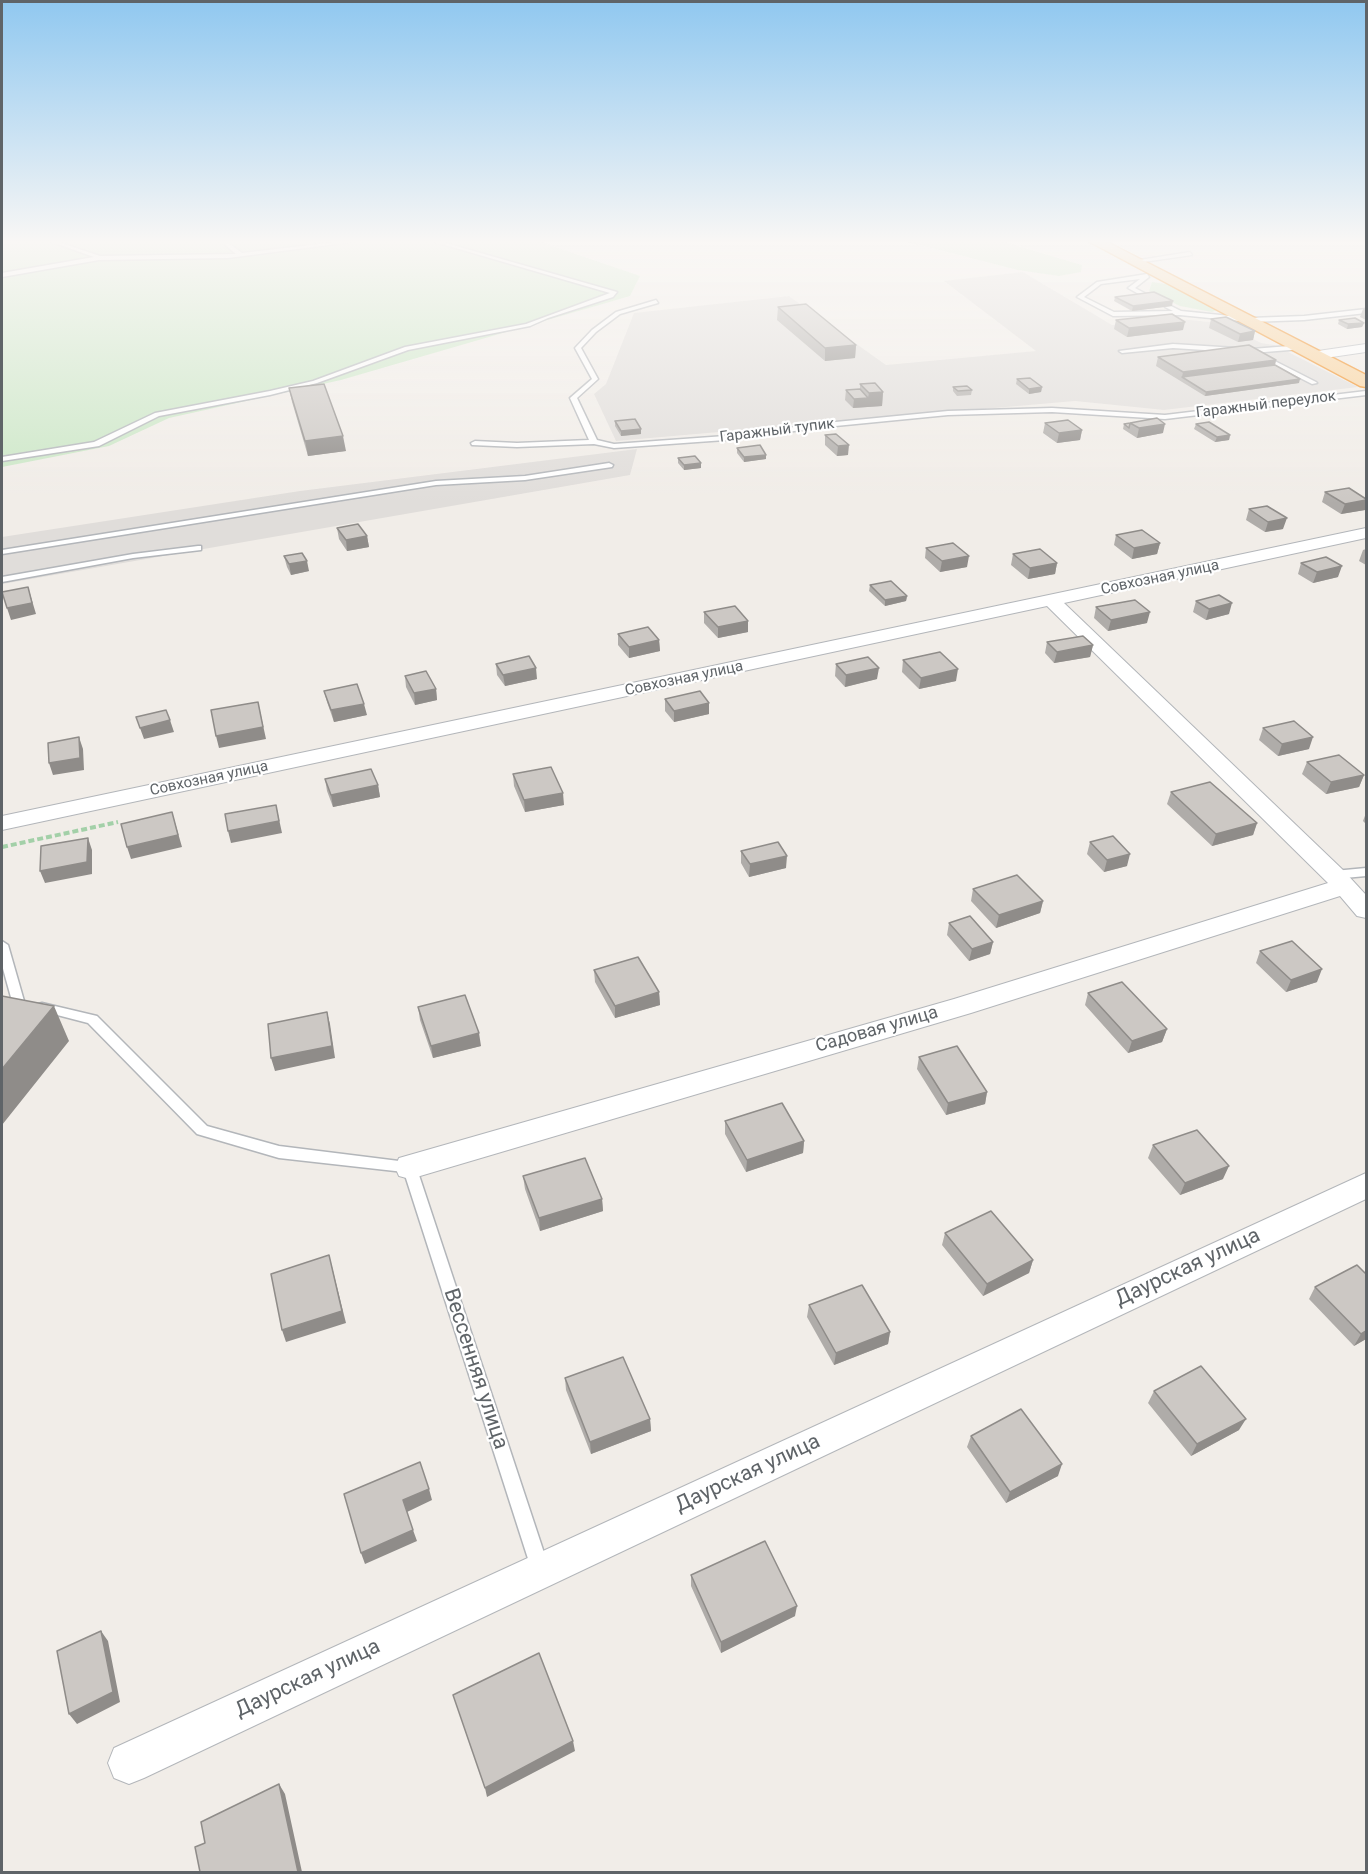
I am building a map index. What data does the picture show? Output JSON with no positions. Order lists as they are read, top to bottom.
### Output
{
  "streets": {
    "street": ["Совхозная улица", "Садовая улица", "Даурская улица"],
    "lane": ["Гаражный переулок", "Гаражный тупик", "Вессенняя улица"]
  },
  "crossings": [
    ["Гаражный переулок", "Гаражный тупик"],
    ["Садовая улица", "Вессенняя улица"],
    ["Даурская улица", "Вессенняя улица"]
  ]
}
